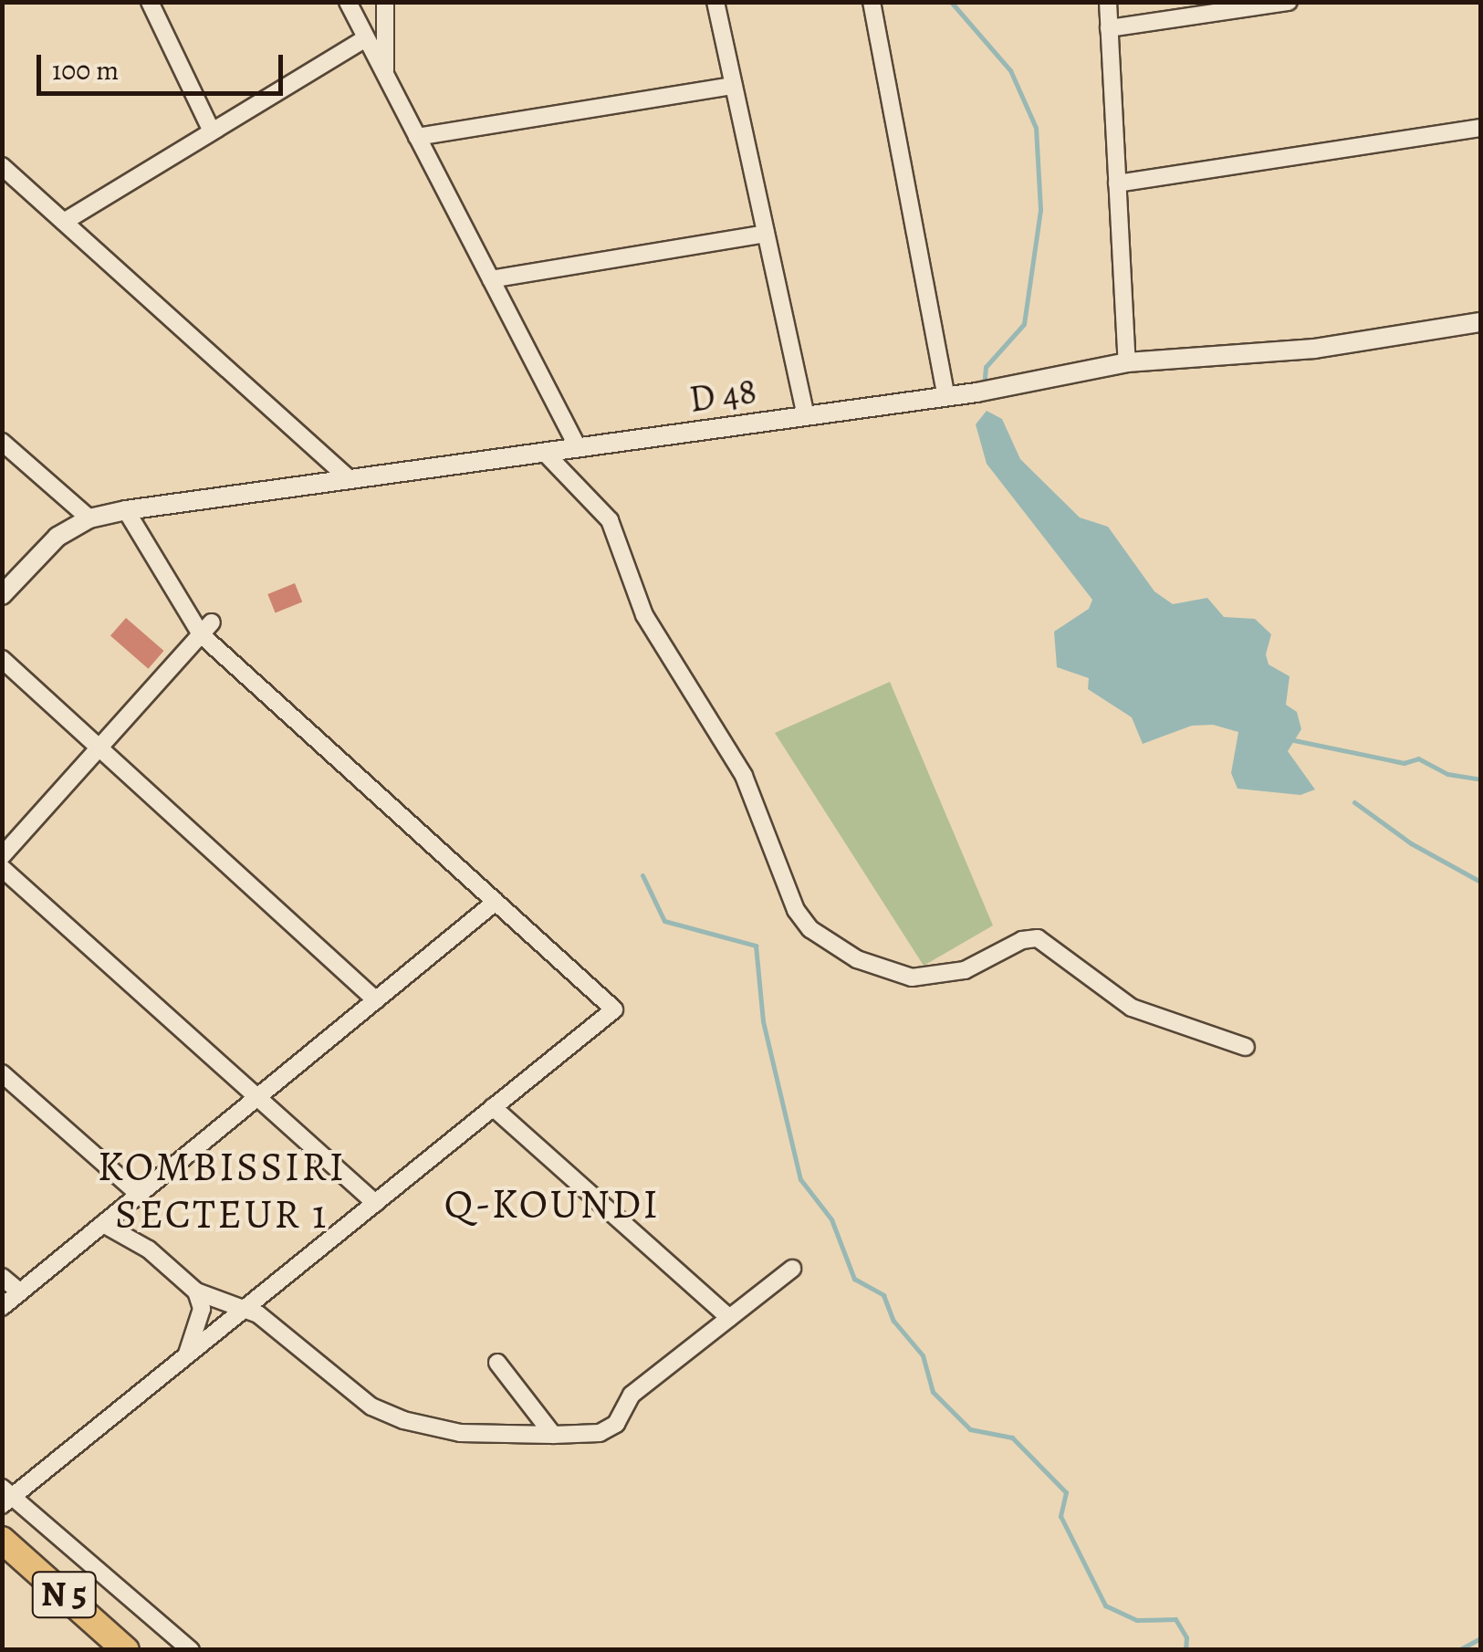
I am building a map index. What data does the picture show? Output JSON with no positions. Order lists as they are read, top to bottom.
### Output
{
  "streets": {
    "highway": ["N 5"],
    "street": ["D 48"]
  },
  "districts": ["KOMBISSIRI SECTEUR 1", "Q-KOUNDI"],
  "scale_bar": "100 m"
}
